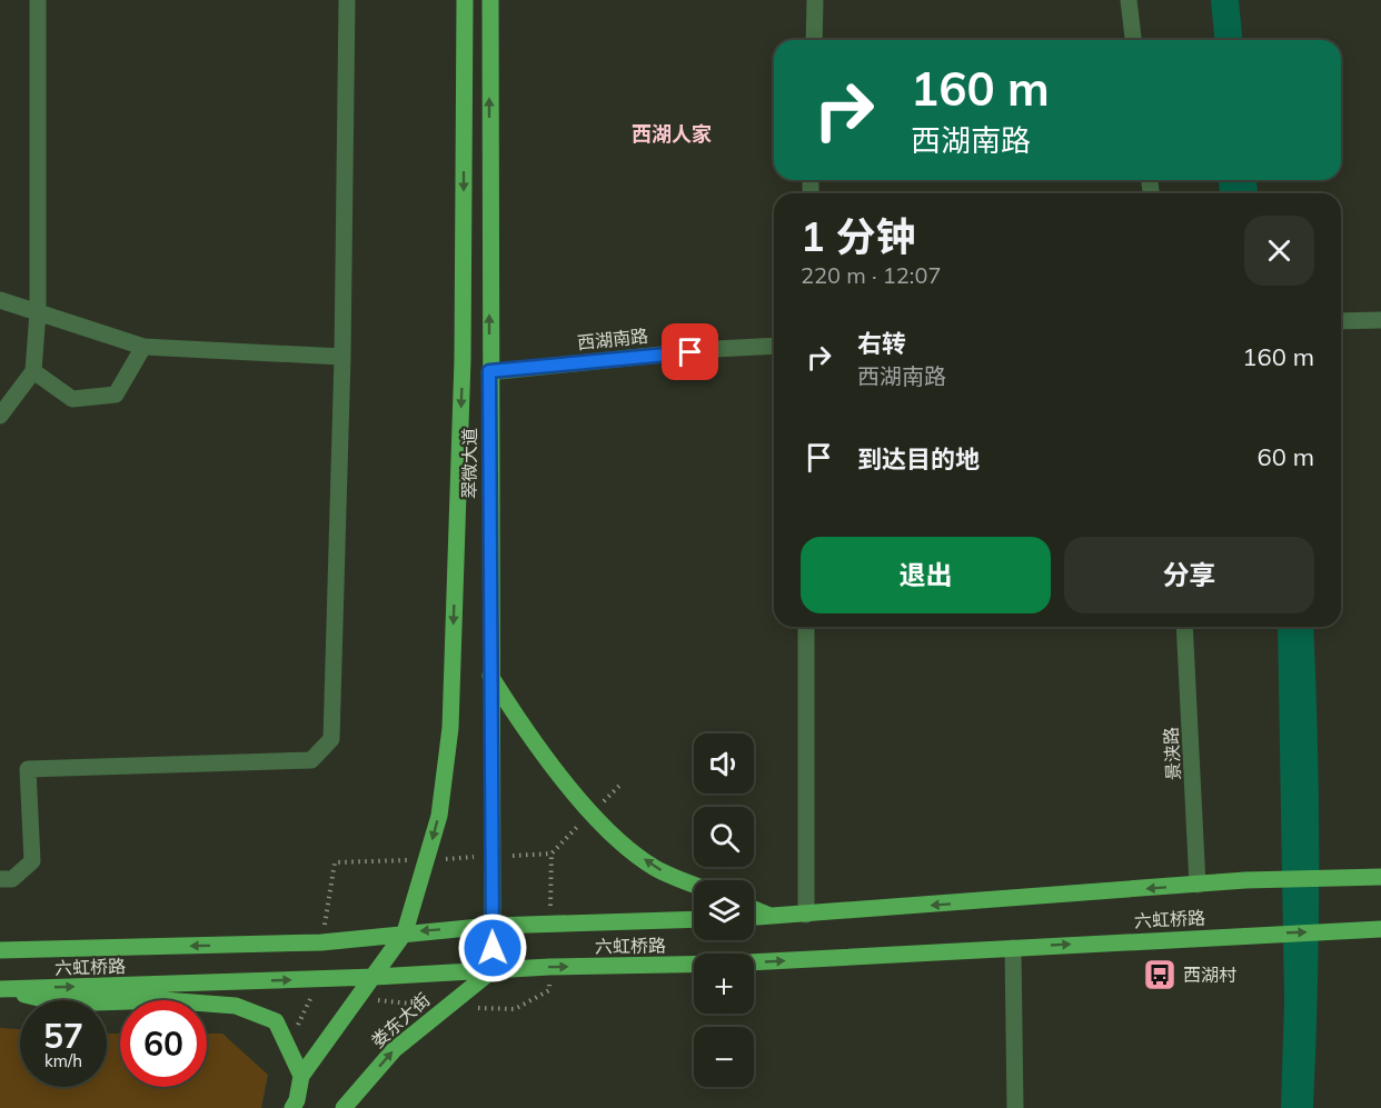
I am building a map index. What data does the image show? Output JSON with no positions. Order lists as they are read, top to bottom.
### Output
{
  "streets": {
    "main road": ["翠微大道", "六虹桥路", "娄东大街"],
    "street": ["西湖南路", "景浃路"]
  },
  "crossings": [
    ["西湖南路", "翠微大道"],
    ["翠微大道", "六虹桥路"],
    ["翠微大道", "娄东大街"],
    ["景浃路", "六虹桥路"],
    ["六虹桥路", "娄东大街"]
  ],
  "districts": ["西湖人家"],
  "places": {
    "bus stop": ["西湖村"]
  },
  "page": {
    "turn": ["160 m", "西湖南路"],
    "heading": ["1 分钟", "220 m · 12:07"],
    "list": [
      {
        "name": "右转",
        "note": "西湖南路",
        "value": "160 m"
      },
      {
        "name": "到达目的地",
        "value": "60 m"
      }
    ],
    "buttons": ["退出", "分享"],
    "map_buttons": ["+", "−"],
    "speed": "57 km/h",
    "limit": "60"
  }
}
